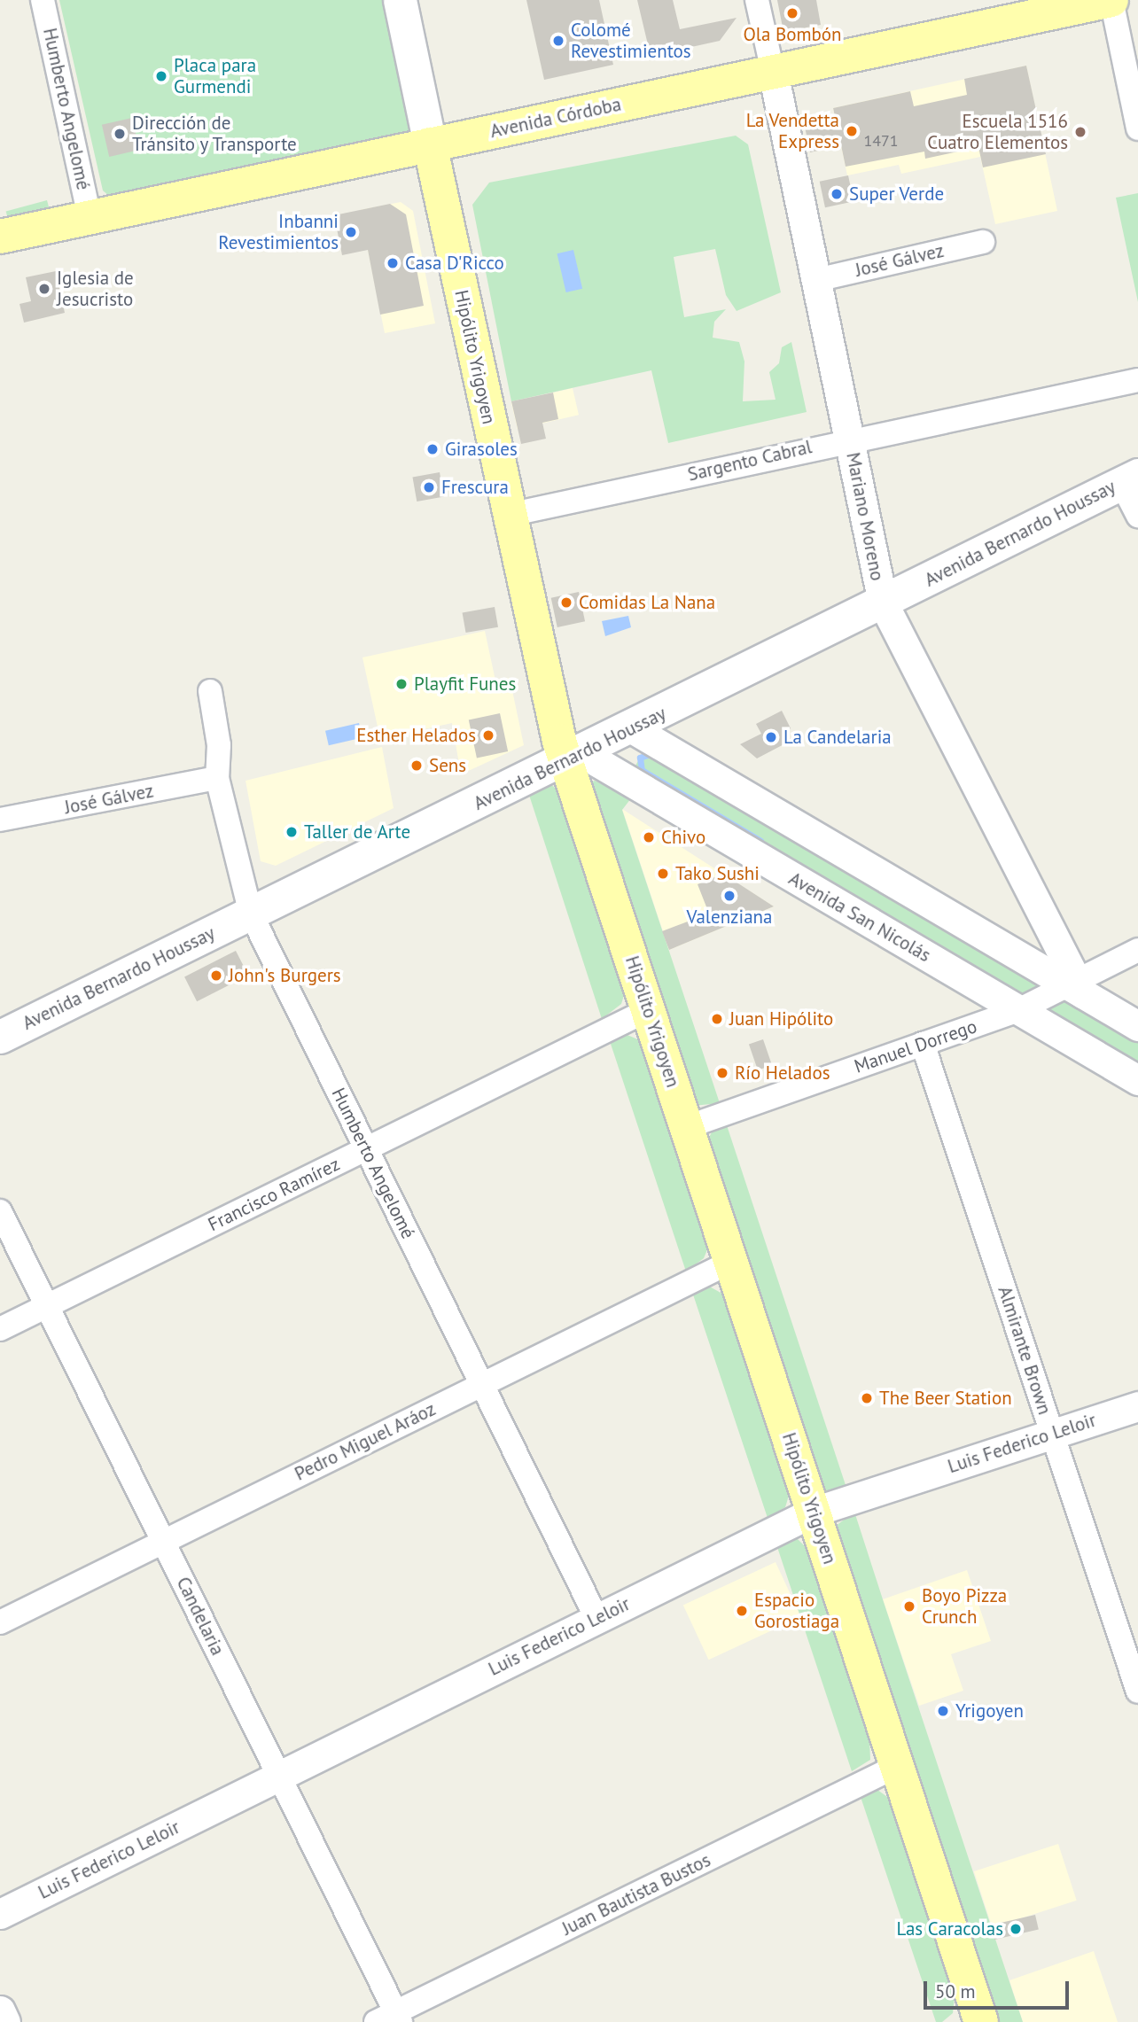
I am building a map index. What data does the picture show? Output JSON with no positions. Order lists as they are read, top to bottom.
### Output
{
  "streets": {
    "main road": ["Avenida Córdoba", "Hipólito Yrigoyen", "Avenida Bernardo Houssay"],
    "street": [
      "Humberto Angelomé",
      "José Gálvez",
      "Sargento Cabral",
      "Mariano Moreno",
      "Avenida San Nicolás",
      "Manuel Dorrego",
      "Francisco Ramírez",
      "Almirante Brown",
      "Pedro Miguel Aráoz",
      "Luis Federico Leloir",
      "Candelaria",
      "Juan Bautista Bustos"
    ]
  },
  "crossings": [
    ["Humberto Angelomé", "Avenida Córdoba"],
    ["Humberto Angelomé", "José Gálvez"],
    ["Humberto Angelomé", "Avenida Bernardo Houssay"],
    ["Humberto Angelomé", "Francisco Ramírez"],
    ["Humberto Angelomé", "Pedro Miguel Aráoz"],
    ["Humberto Angelomé", "Luis Federico Leloir"],
    ["Avenida Córdoba", "Hipólito Yrigoyen"],
    ["Avenida Córdoba", "Mariano Moreno"],
    ["José Gálvez", "Mariano Moreno"],
    ["Hipólito Yrigoyen", "Sargento Cabral"],
    ["Hipólito Yrigoyen", "Avenida Bernardo Houssay"],
    ["Hipólito Yrigoyen", "Avenida San Nicolás"],
    ["Hipólito Yrigoyen", "Manuel Dorrego"],
    ["Hipólito Yrigoyen", "Francisco Ramírez"],
    ["Hipólito Yrigoyen", "Pedro Miguel Aráoz"],
    ["Hipólito Yrigoyen", "Luis Federico Leloir"],
    ["Hipólito Yrigoyen", "Juan Bautista Bustos"],
    ["Sargento Cabral", "Mariano Moreno"],
    ["Mariano Moreno", "Avenida Bernardo Houssay"],
    ["Mariano Moreno", "Manuel Dorrego"],
    ["Avenida Bernardo Houssay", "Avenida San Nicolás"],
    ["Avenida San Nicolás", "Manuel Dorrego"],
    ["Manuel Dorrego", "Almirante Brown"],
    ["Francisco Ramírez", "Candelaria"],
    ["Almirante Brown", "Luis Federico Leloir"],
    ["Pedro Miguel Aráoz", "Candelaria"],
    ["Luis Federico Leloir", "Candelaria"],
    ["Candelaria", "Juan Bautista Bustos"]
  ],
  "places": [
    "Ola Bombón",
    "Colomé Revestimientos",
    "Placa para Gurmendi",
    "La Vendetta Express",
    "Escuela 1516 Cuatro Elementos",
    "Dirección de Tránsito y Transporte",
    "Super Verde",
    "Inbanni Revestimientos",
    "Casa D'Ricco",
    "Iglesia de Jesucristo",
    "Girasoles",
    "Frescura",
    "Comidas La Nana",
    "Playfit Funes",
    "Esther Helados",
    "La Candelaria",
    "Sens",
    "Taller de Arte",
    "Chivo",
    "Tako Sushi",
    "Valenziana",
    "John's Burgers",
    "Juan Hipólito",
    "Río Helados",
    "The Beer Station",
    "Boyo Pizza Crunch",
    "Espacio Gorostiaga",
    "Yrigoyen",
    "Las Caracolas"
  ],
  "house_numbers": ["1471"],
  "scale_bar": "50 m"
}
